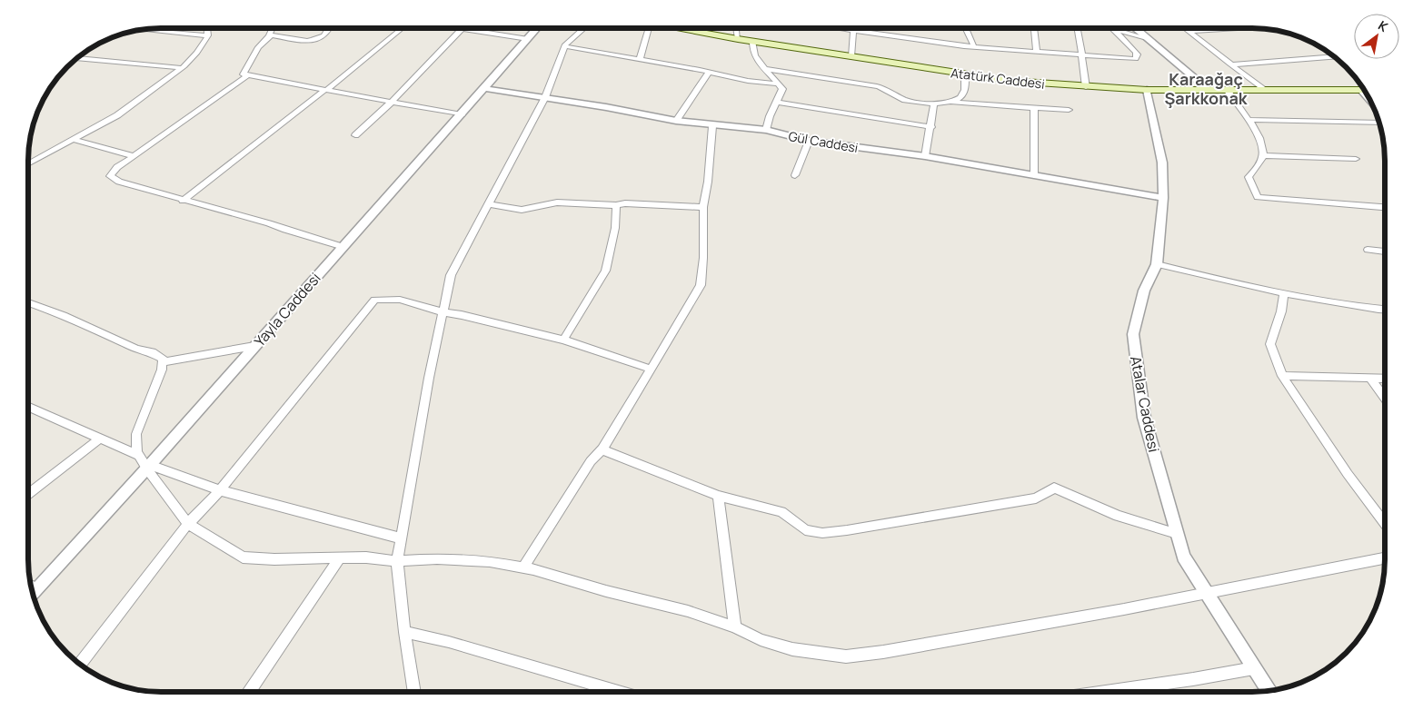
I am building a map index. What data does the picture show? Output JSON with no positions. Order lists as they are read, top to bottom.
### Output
{
  "streets": {
    "main road": ["Atatürk Caddesi"],
    "street": ["Gül Caddesi", "Yayla Caddesi", "Atalar Caddesi"]
  },
  "crossings": [
    ["Atatürk Caddesi", "Atalar Caddesi"],
    ["Gül Caddesi", "Yayla Caddesi"],
    ["Gül Caddesi", "Atalar Caddesi"]
  ],
  "districts": ["Karaağaç Şarkkonak"],
  "north": "top right"
}
